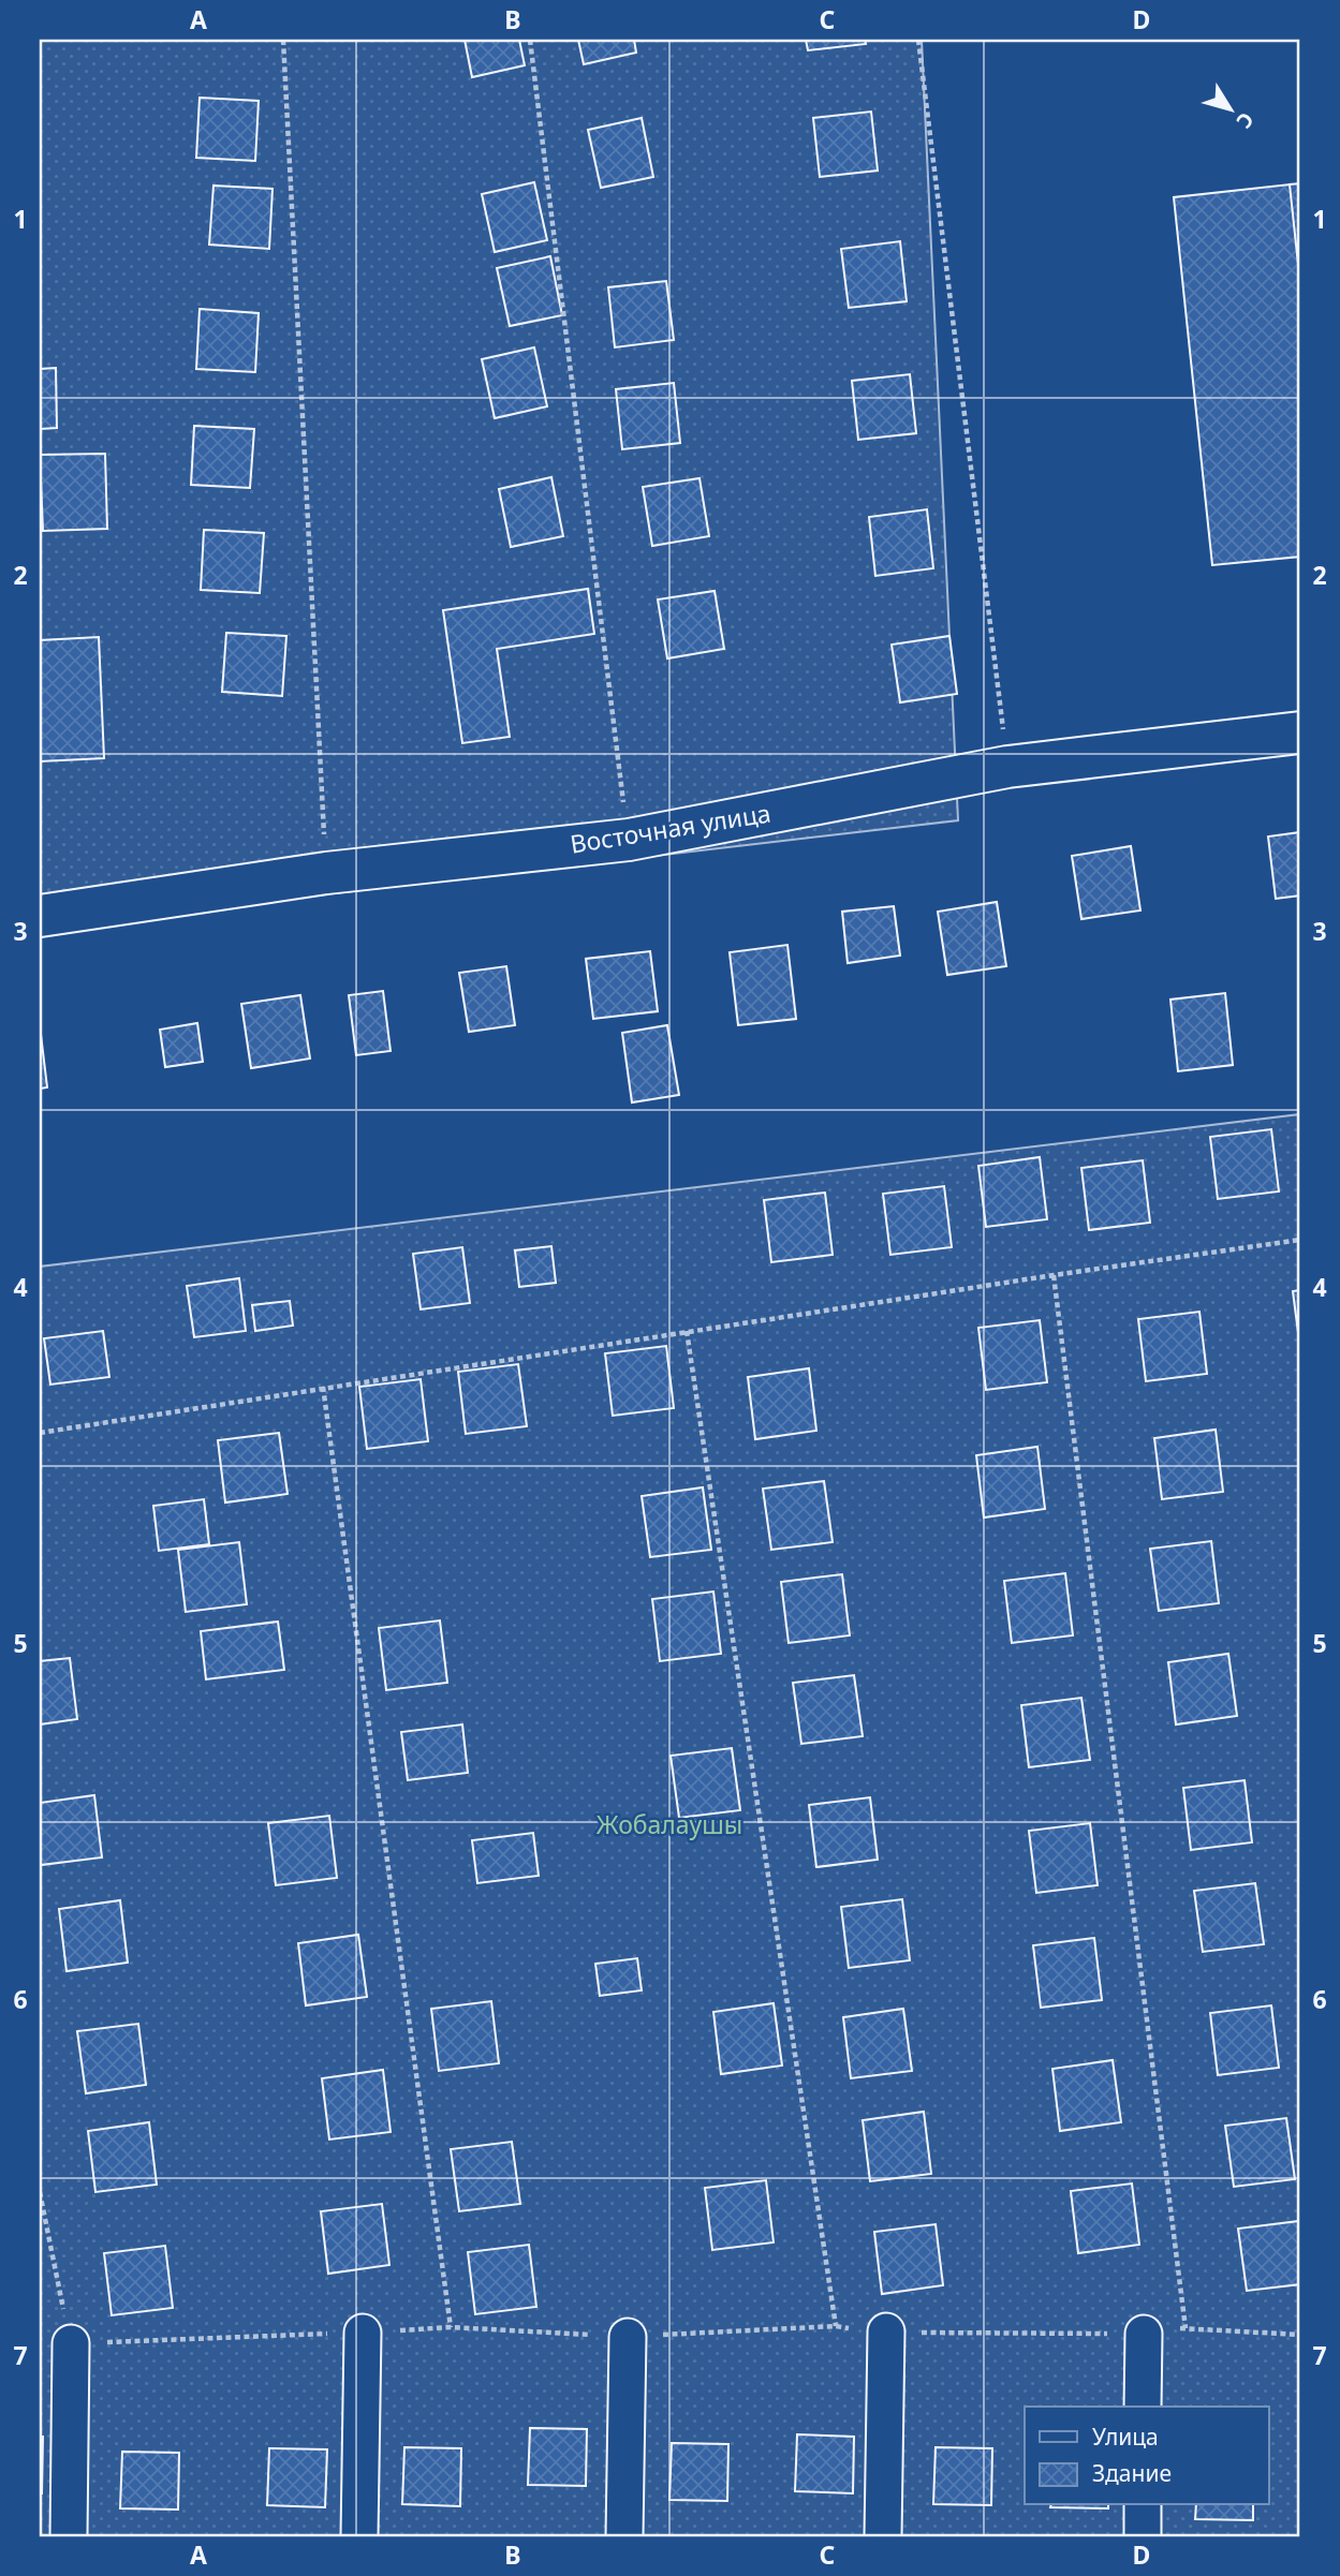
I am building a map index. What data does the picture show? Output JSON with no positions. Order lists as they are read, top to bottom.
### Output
{
  "streets": {
    "main road": ["Восточная улица"]
  },
  "parks": ["Жобалаушы"],
  "legend": ["Улица", "Здание"],
  "north": "bottom right",
  "grid": {
    "columns": [
      "A",
      "B",
      "C",
      "D"
    ],
    "rows": [
      "1",
      "2",
      "3",
      "4",
      "5",
      "6",
      "7"
    ]
  }
}
